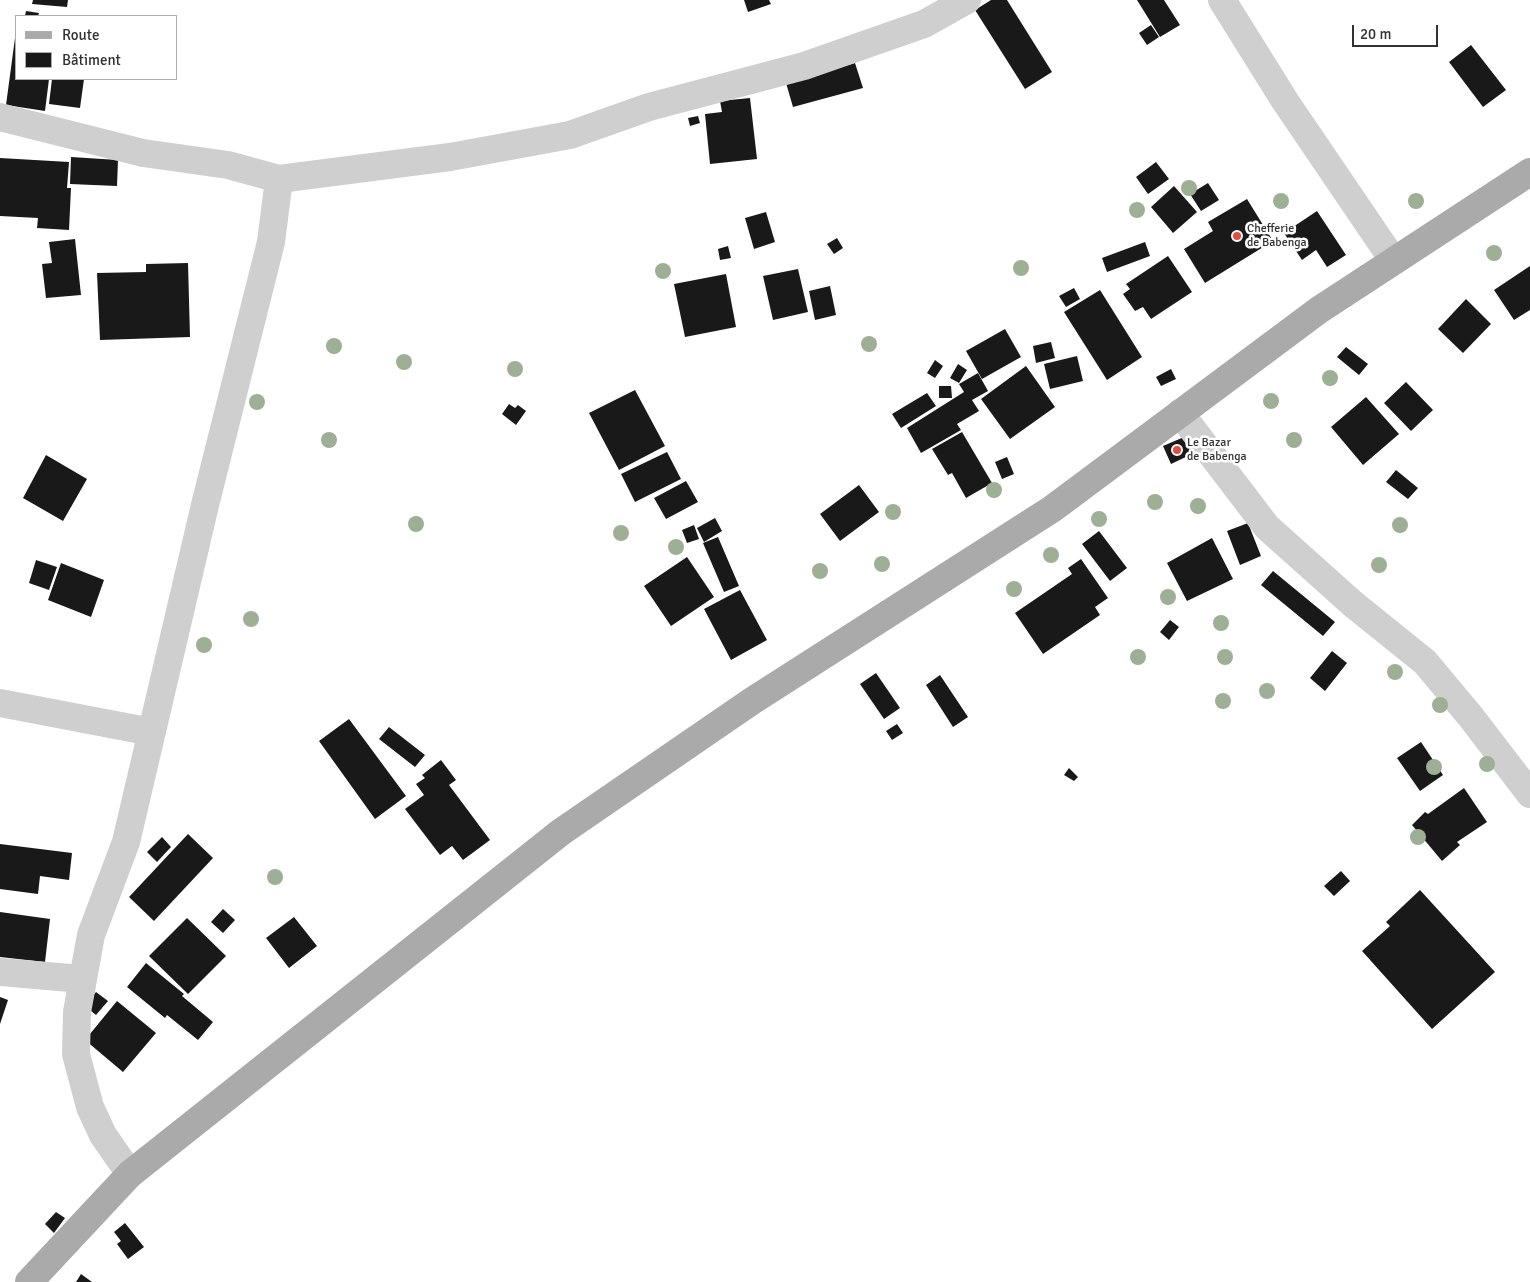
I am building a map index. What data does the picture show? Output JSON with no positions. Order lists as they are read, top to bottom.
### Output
{
  "places": ["Chefferie de Babenga", "Le Bazar de Babenga"],
  "legend": ["Route", "Bâtiment"],
  "scale_bar": "20 m"
}
